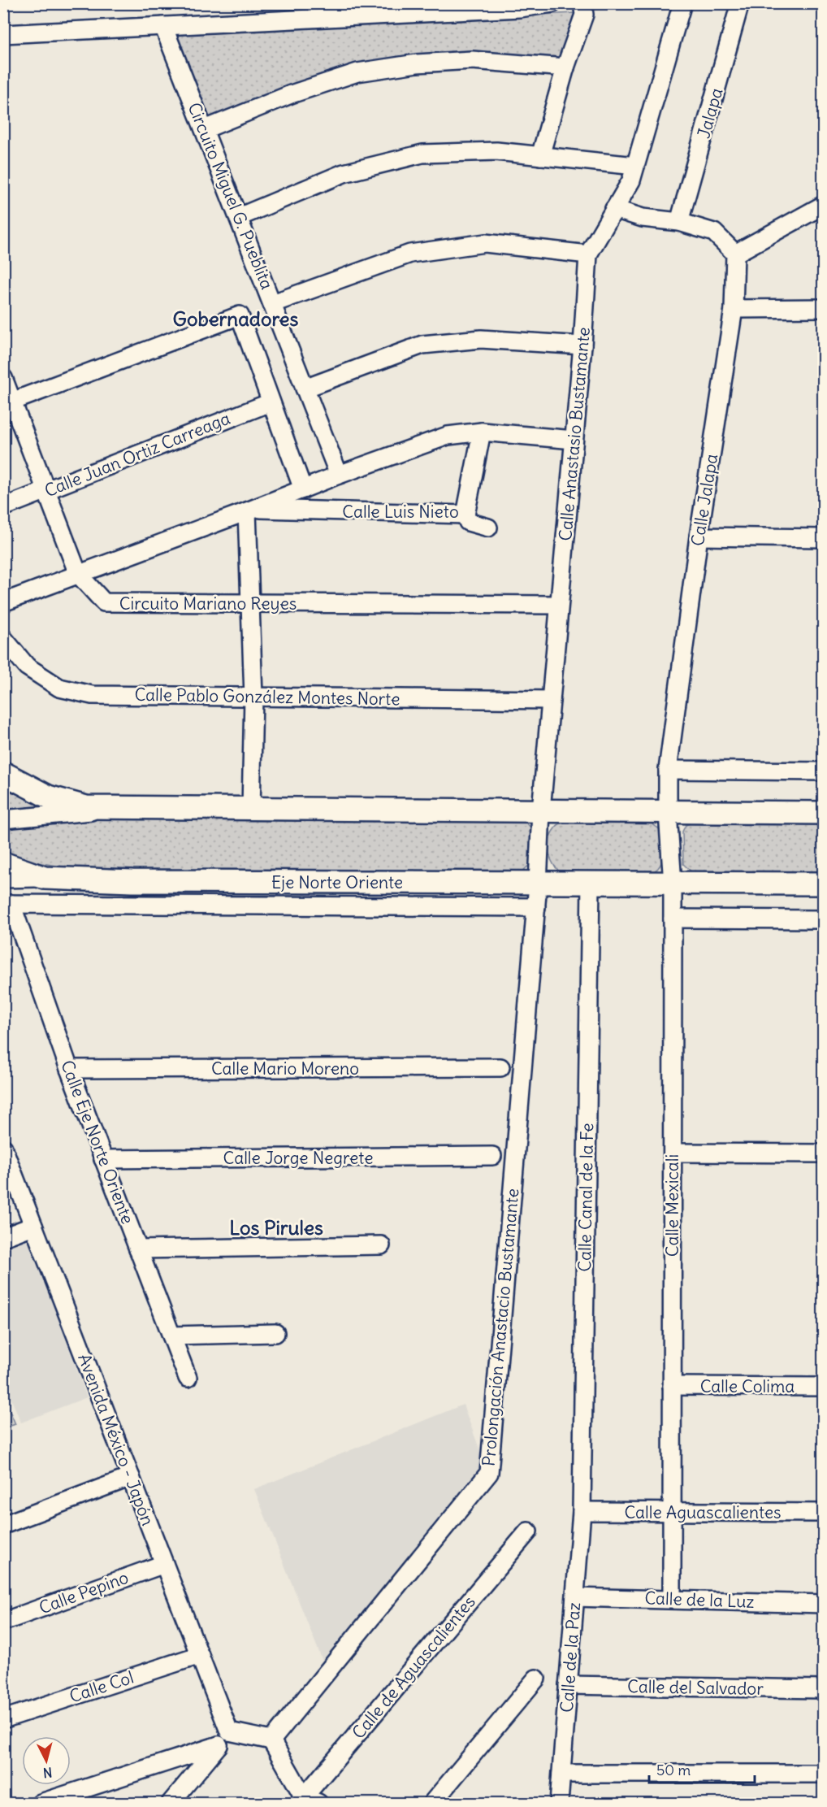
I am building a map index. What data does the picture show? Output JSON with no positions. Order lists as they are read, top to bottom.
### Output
{
  "streets": {
    "main road": ["Eje Norte Oriente"],
    "street": [
      "Jalapa",
      "Circuito Miguel G. Pueblita",
      "Calle Anastasio Bustamante",
      "Calle Juan Ortiz Carreaga",
      "Calle Jalapa",
      "Calle Luis Nieto",
      "Circuito Mariano Reyes",
      "Calle Pablo González Montes Norte",
      "Calle Mario Moreno",
      "Calle Eje Norte Oriente",
      "Calle Jorge Negrete",
      "Calle Canal de la Fe",
      "Calle Mexicali",
      "Prolongación Anastacio Bustamante",
      "Calle Colima",
      "Avenida México - Japón",
      "Calle Aguascalientes",
      "Calle Pepino",
      "Calle de la Luz",
      "Calle de la Paz",
      "Calle de Aguascalientes",
      "Calle Col",
      "Calle del Salvador"
    ]
  },
  "crossings": [
    ["Circuito Miguel G. Pueblita", "Calle Luis Nieto"],
    ["Calle Anastasio Bustamante", "Calle Luis Nieto"],
    ["Calle Anastasio Bustamante", "Circuito Mariano Reyes"],
    ["Calle Anastasio Bustamante", "Calle Pablo González Montes Norte"],
    ["Calle Anastasio Bustamante", "Eje Norte Oriente"],
    ["Calle Anastasio Bustamante", "Prolongación Anastacio Bustamante"],
    ["Calle Juan Ortiz Carreaga", "Circuito Mariano Reyes"],
    ["Calle Jalapa", "Calle Mexicali"],
    ["Calle Luis Nieto", "Circuito Mariano Reyes"],
    ["Eje Norte Oriente", "Calle Eje Norte Oriente"],
    ["Eje Norte Oriente", "Calle Canal de la Fe"],
    ["Eje Norte Oriente", "Calle Mexicali"],
    ["Eje Norte Oriente", "Prolongación Anastacio Bustamante"],
    ["Calle Mario Moreno", "Calle Eje Norte Oriente"],
    ["Calle Eje Norte Oriente", "Calle Jorge Negrete"],
    ["Calle Canal de la Fe", "Calle Aguascalientes"],
    ["Calle Canal de la Fe", "Calle de la Paz"],
    ["Calle Mexicali", "Calle Colima"],
    ["Calle Mexicali", "Calle Aguascalientes"],
    ["Calle Mexicali", "Calle de la Luz"],
    ["Avenida México - Japón", "Calle Pepino"],
    ["Avenida México - Japón", "Calle Col"],
    ["Calle Aguascalientes", "Calle de la Paz"],
    ["Calle de la Luz", "Calle de la Paz"],
    ["Calle de la Paz", "Calle del Salvador"]
  ],
  "districts": ["Gobernadores", "Los Pirules"],
  "scale_bar": "50 m",
  "north": "bottom"
}
